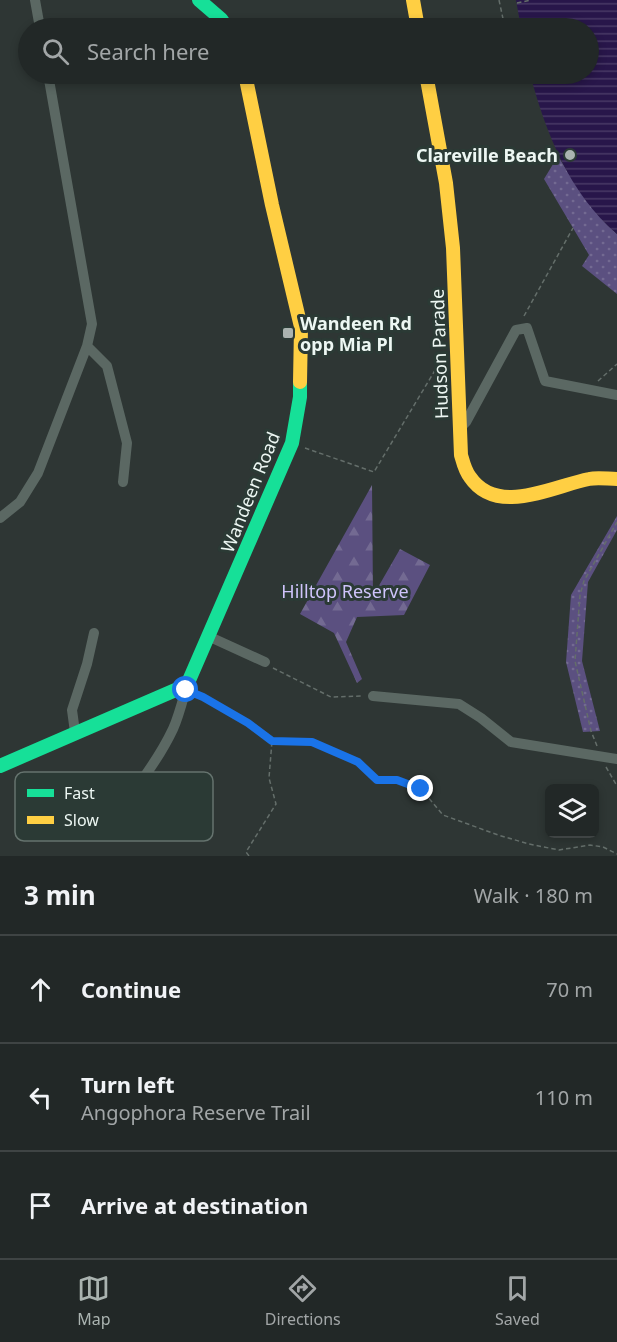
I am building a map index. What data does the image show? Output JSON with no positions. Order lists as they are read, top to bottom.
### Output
{
  "streets": {
    "street": ["Hudson Parade", "Wandeen Road"]
  },
  "parks": ["Hilltop Reserve"],
  "places": {
    "other": ["Clareville Beach"],
    "transit": ["Wandeen Rd opp Mia Pl"]
  },
  "legend": ["Fast", "Slow"],
  "page": {
    "search": "Search here",
    "heading": ["3 min", "Walk · 180 m"],
    "list": [
      ["Continue", "70 m"],
      ["Turn left", "Angophora Reserve Trail", "110 m"],
      "Arrive at destination"
    ],
    "nav": ["Map", "Directions", "Saved"]
  }
}
